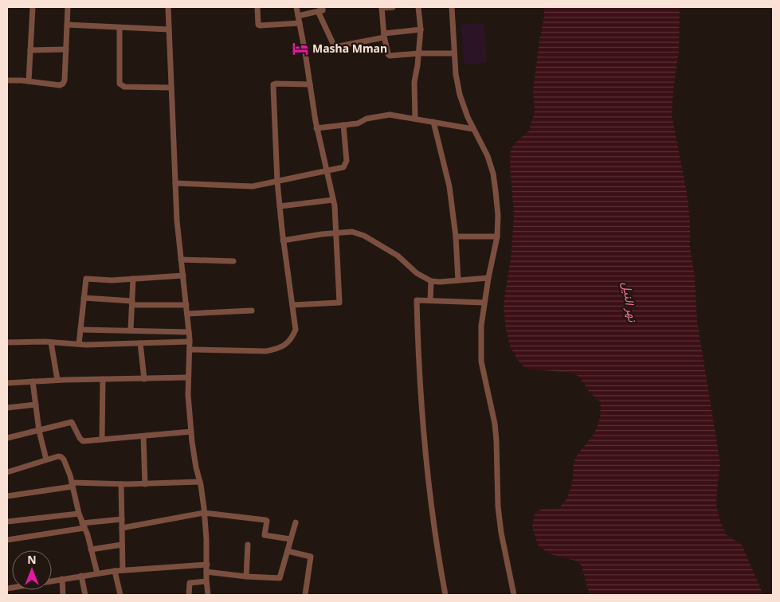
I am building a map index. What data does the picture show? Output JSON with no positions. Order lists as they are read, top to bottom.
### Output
{
  "water": ["نهر النيل"],
  "places": {
    "hotel": ["Masha Mman"]
  },
  "north": "top"
}
